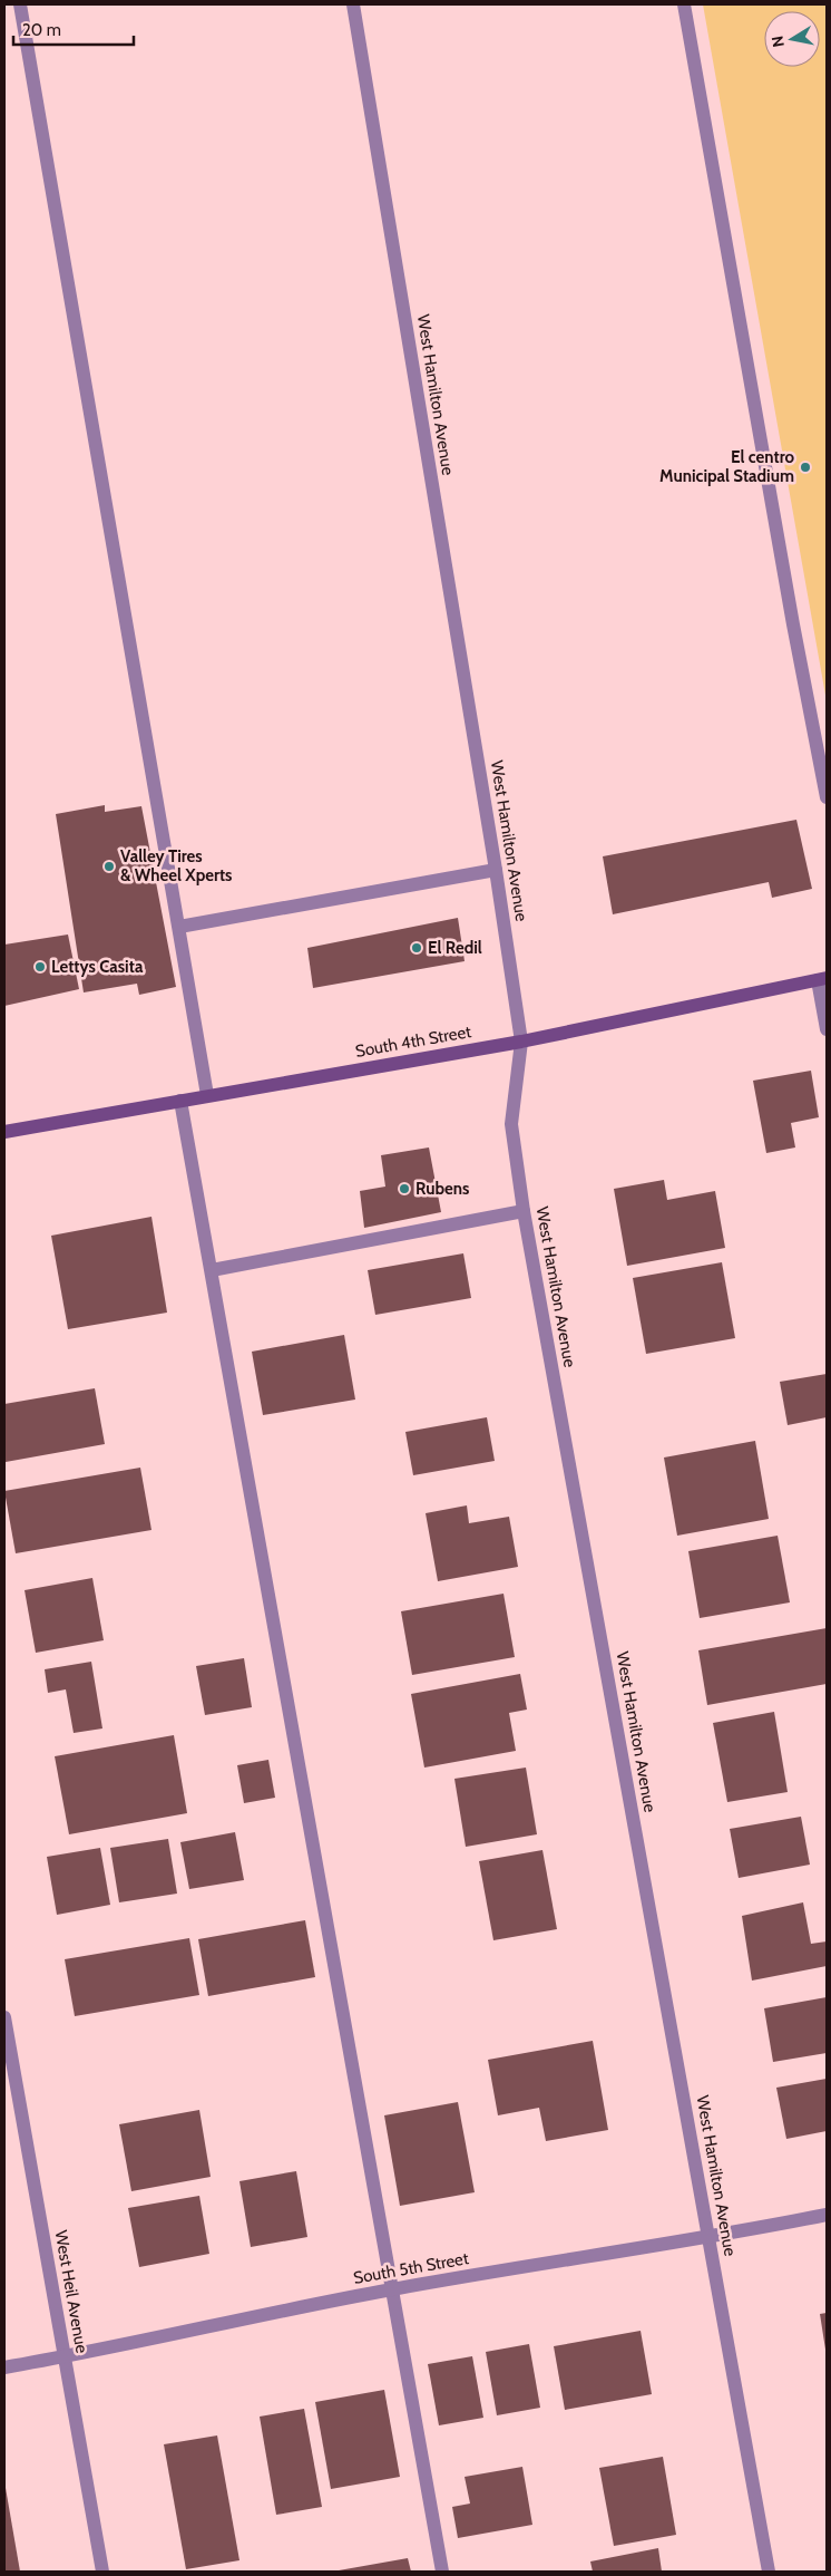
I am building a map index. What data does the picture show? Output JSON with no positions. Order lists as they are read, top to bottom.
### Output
{
  "streets": {
    "main road": ["South 4th Street"],
    "street": ["West Hamilton Avenue", "South 5th Street", "West Heil Avenue"]
  },
  "crossings": [
    ["West Hamilton Avenue", "South 4th Street"],
    ["West Hamilton Avenue", "South 5th Street"],
    ["South 5th Street", "West Heil Avenue"]
  ],
  "places": [
    "El centro Municipal Stadium",
    "Valley Tires & Wheel Xperts",
    "El Redil",
    "Lettys Casita",
    "Rubens"
  ],
  "scale_bar": "20 m",
  "north": "left"
}
